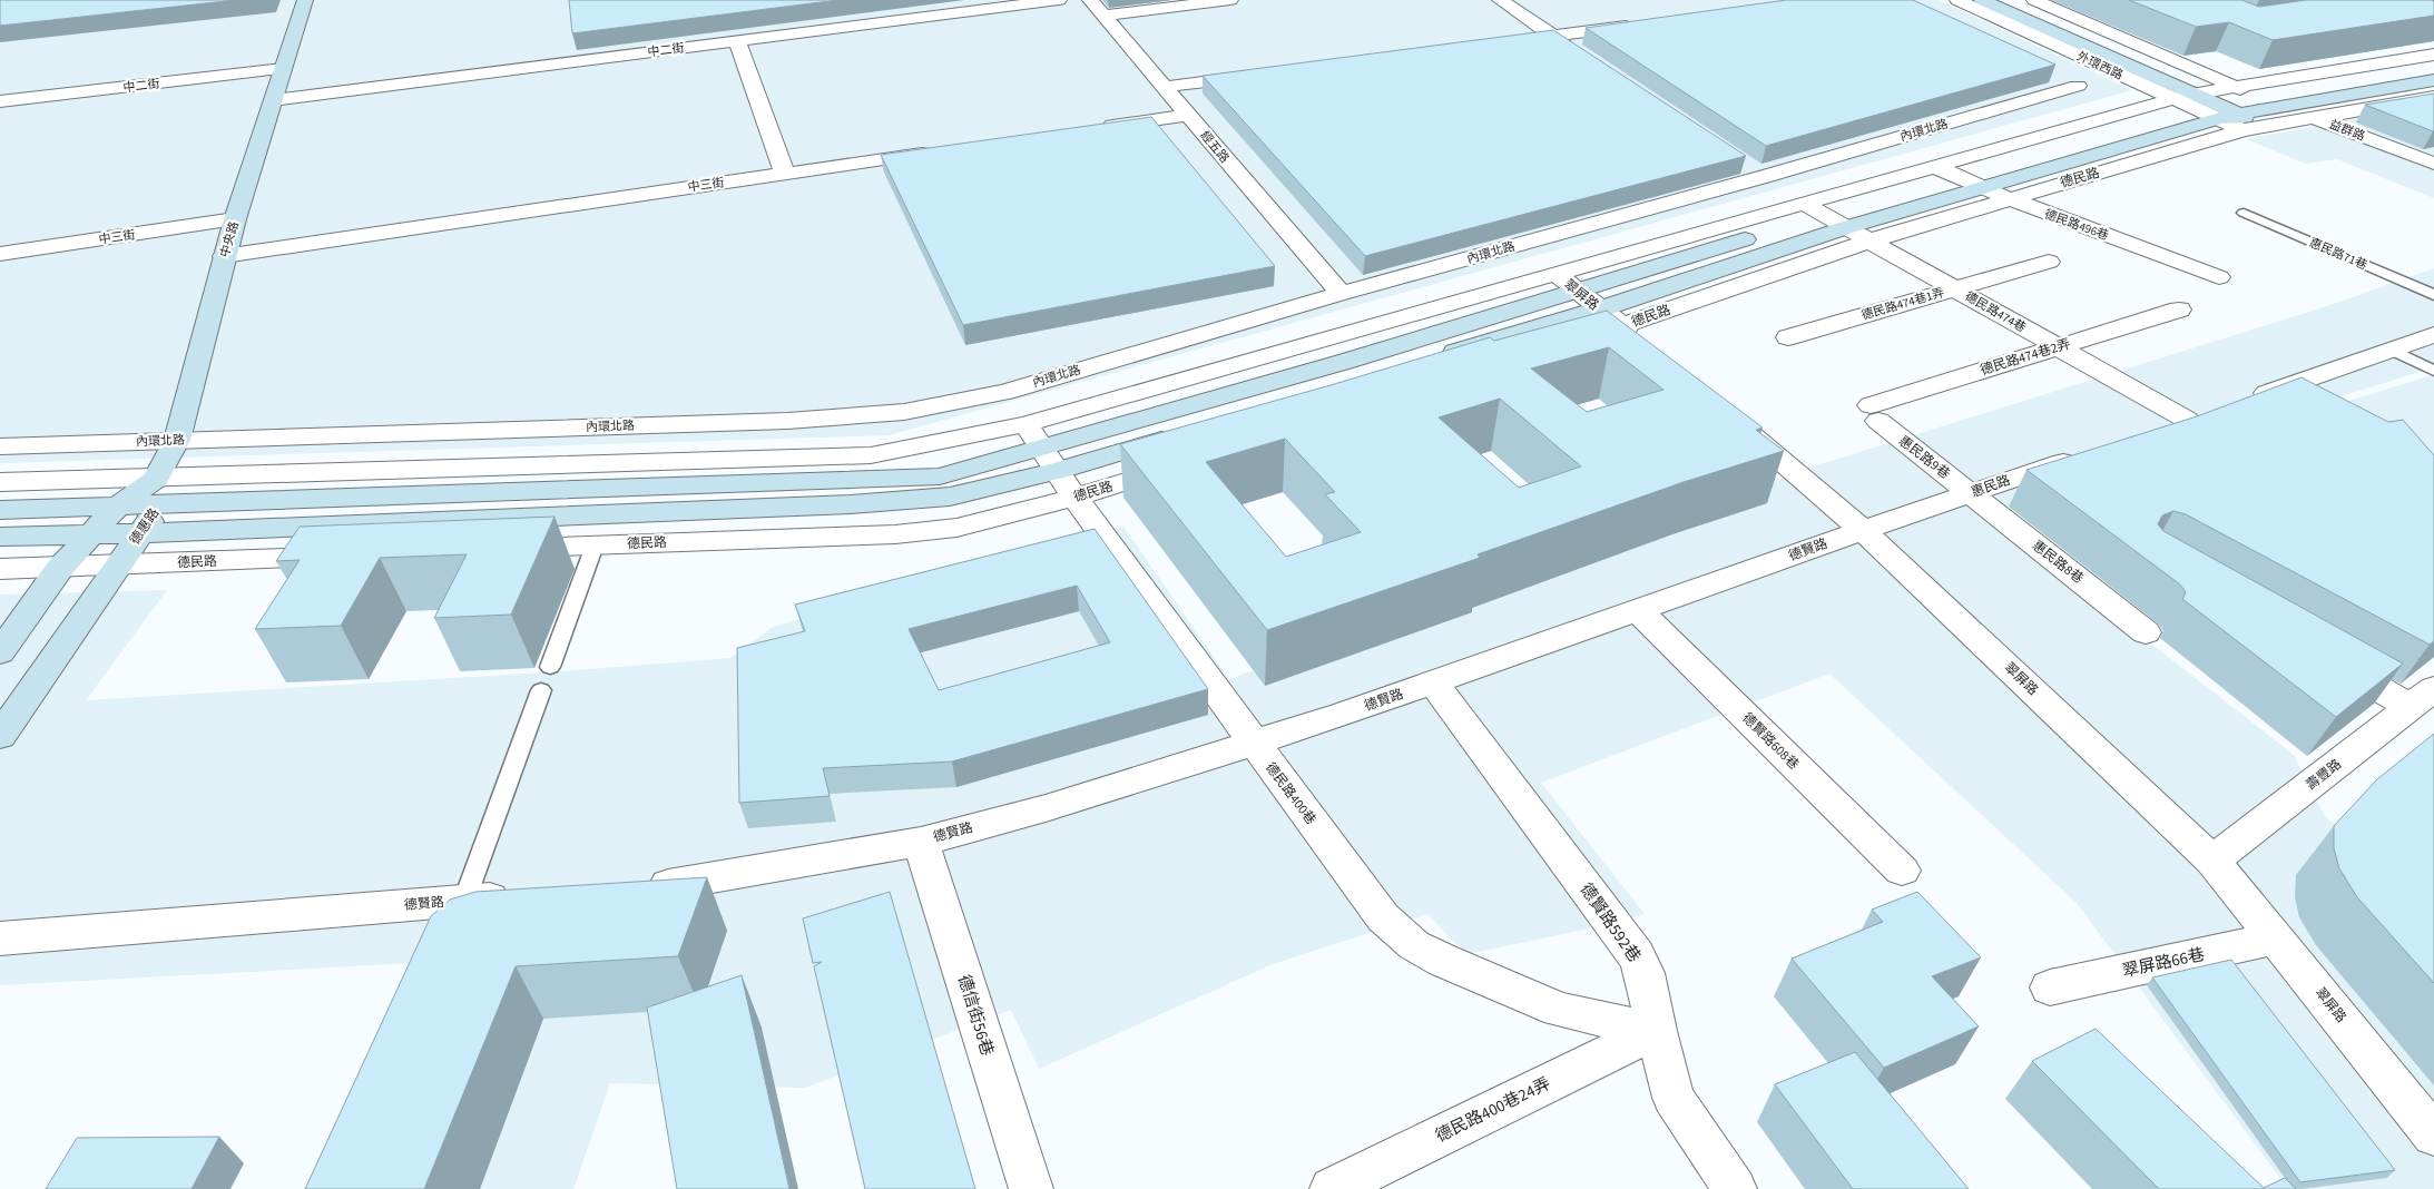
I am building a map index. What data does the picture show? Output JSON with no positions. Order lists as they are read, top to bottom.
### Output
{
  "streets": {
    "street": [
      "中二街",
      "外環西路",
      "內環北路",
      "益群路",
      "經五路",
      "德民路",
      "中三街",
      "德民路496巷",
      "中央路",
      "翠屏路",
      "德民路474巷1弄",
      "德民路474巷",
      "德民路474巷2弄",
      "惠民路9巷",
      "惠民路",
      "德惠路",
      "德賢路",
      "惠民路8巷",
      "德賢路608巷",
      "壽豐路",
      "德民路400巷",
      "德賢路592巷",
      "翠屏路66巷",
      "德信街56巷",
      "德民路400巷24弄"
    ],
    "lane": ["惠民路71巷"]
  },
  "crossings": [
    ["中二街", "中央路"],
    ["外環西路", "德民路"],
    ["內環北路", "經五路"],
    ["內環北路", "中央路"],
    ["益群路", "德民路"],
    ["德民路", "德民路496巷"],
    ["德民路", "中央路"],
    ["德民路", "德民路474巷"],
    ["德民路", "德惠路"],
    ["德民路", "德民路400巷"],
    ["中三街", "中央路"],
    ["中央路", "德惠路"],
    ["翠屏路", "惠民路"],
    ["翠屏路", "德賢路"],
    ["翠屏路", "壽豐路"],
    ["翠屏路", "翠屏路66巷"],
    ["德民路474巷1弄", "德民路474巷"],
    ["德民路474巷", "德民路474巷2弄"],
    ["德民路474巷2弄", "惠民路9巷"],
    ["惠民路9巷", "惠民路"],
    ["惠民路9巷", "惠民路8巷"],
    ["惠民路", "德賢路"],
    ["惠民路", "惠民路8巷"],
    ["德賢路", "德賢路608巷"],
    ["德賢路", "德民路400巷"],
    ["德賢路", "德賢路592巷"],
    ["德賢路", "德信街56巷"],
    ["德民路400巷", "德賢路592巷"],
    ["德民路400巷", "德民路400巷24弄"],
    ["德賢路592巷", "德民路400巷24弄"]
  ]
}
